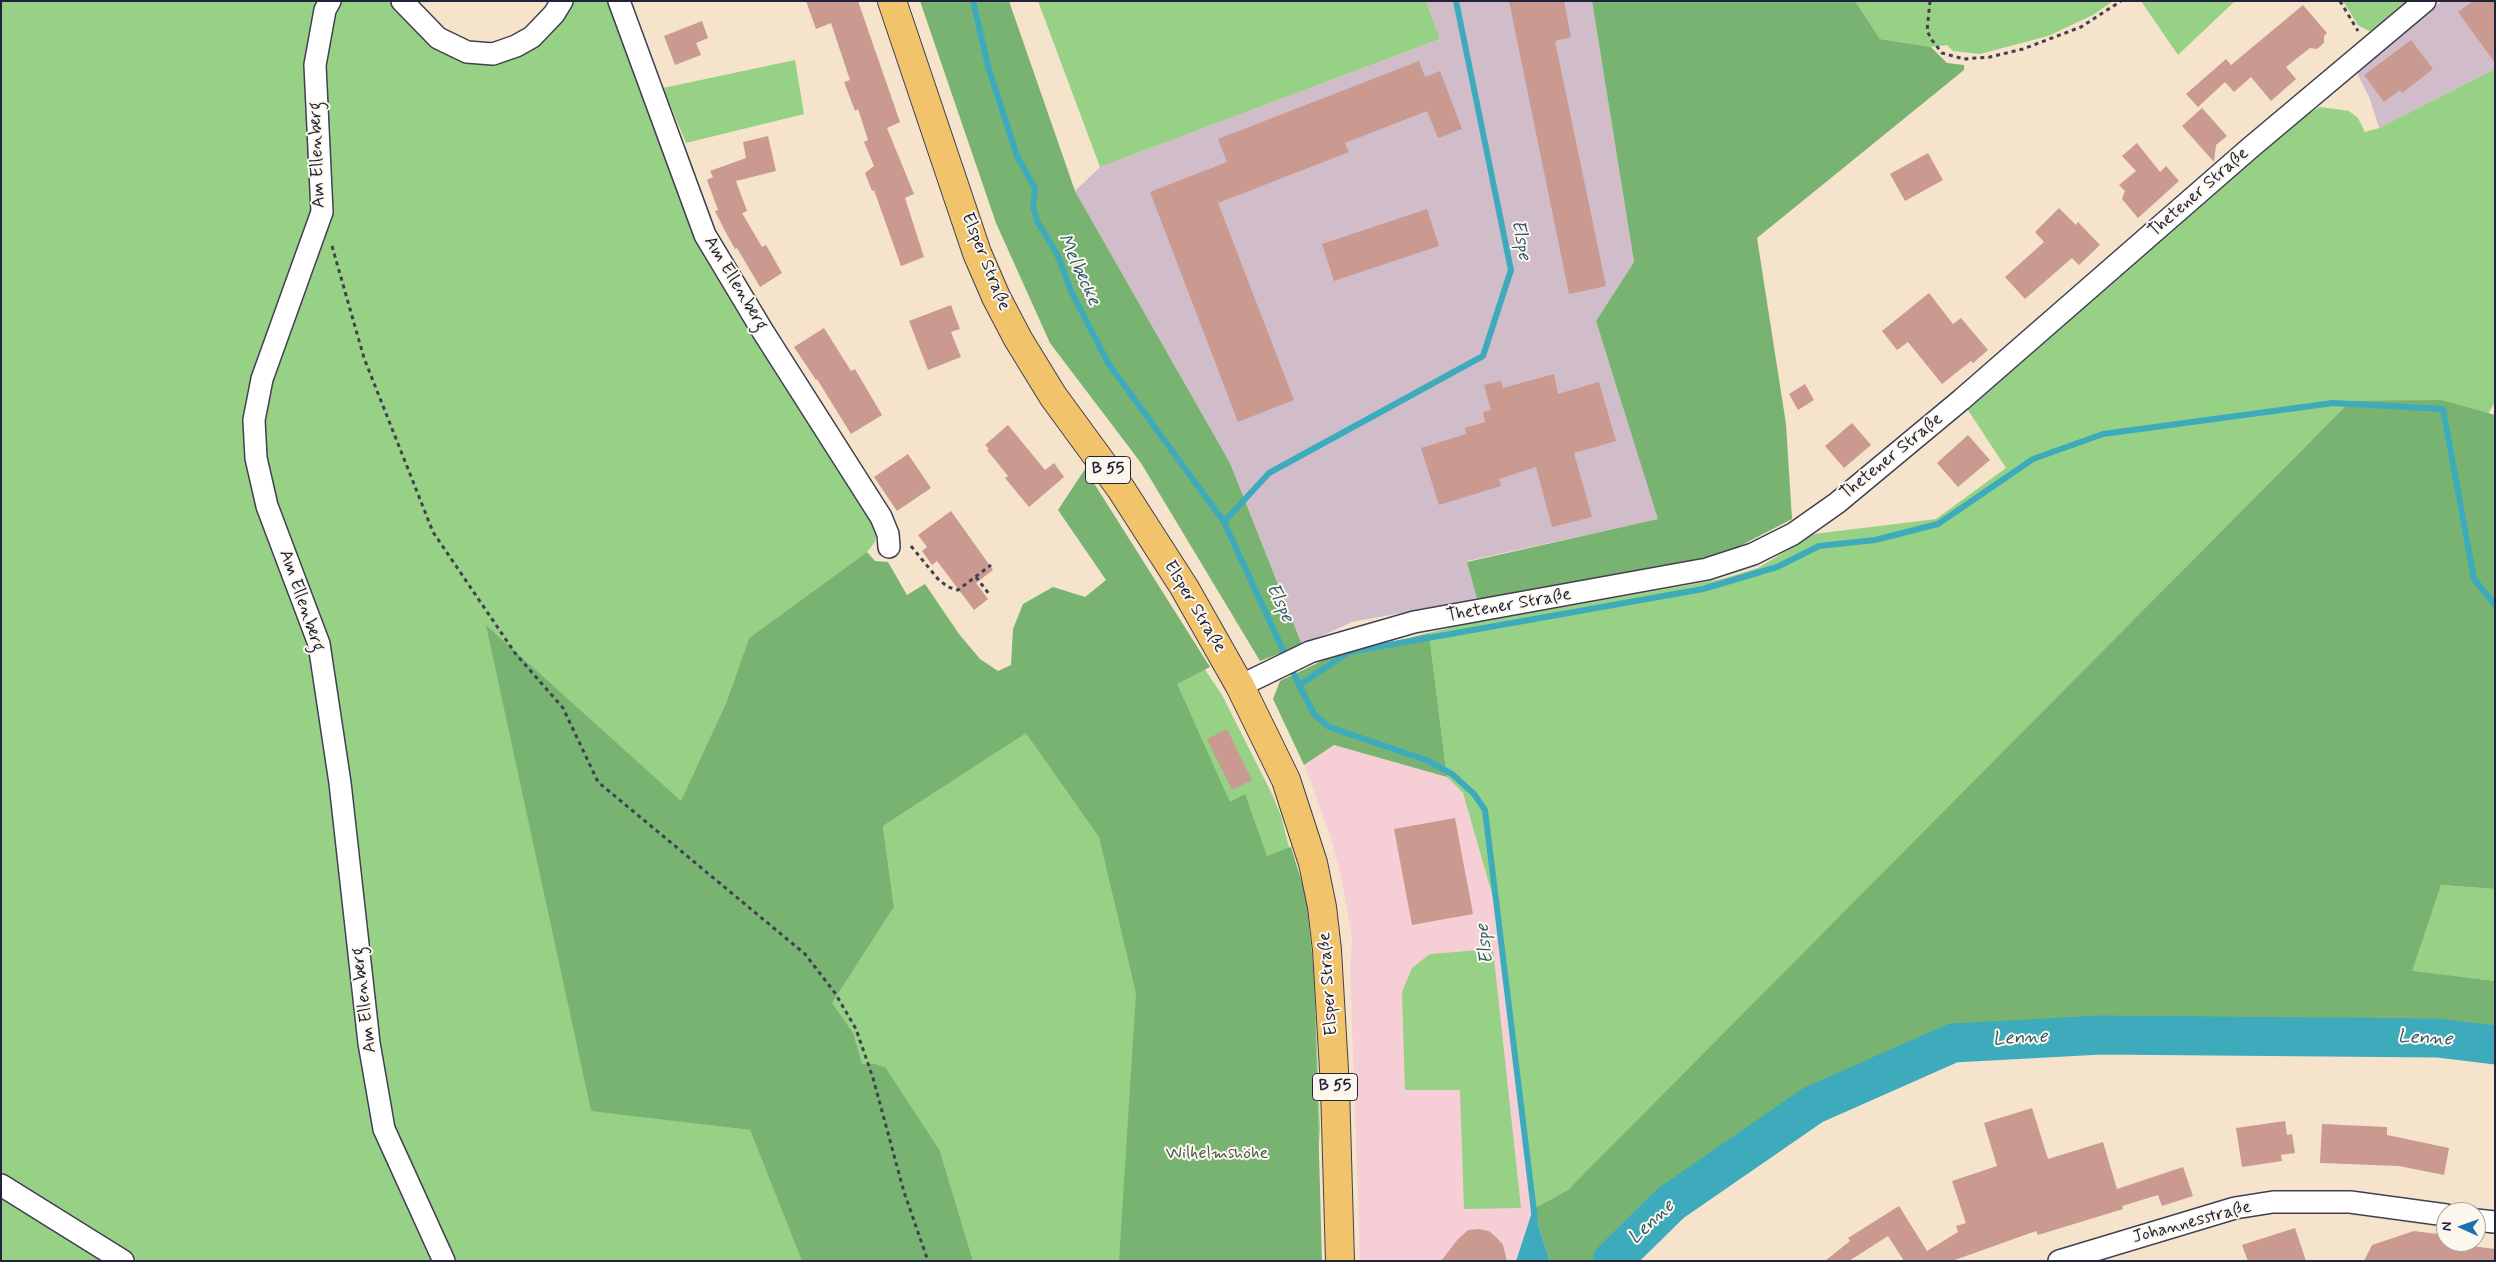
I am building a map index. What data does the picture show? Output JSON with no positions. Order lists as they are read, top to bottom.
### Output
{
  "streets": {
    "main road": ["Elsper Straße", "B 55"],
    "street": ["Am Ellenberg", "Thetener Straße", "Johannesstraße"]
  },
  "crossings": [
    ["Thetener Straße", "Elsper Straße"]
  ],
  "water": ["Elspe", "Melbecke", "Lenne"],
  "parks": ["Wilhelmshöhe"],
  "north": "left"
}
